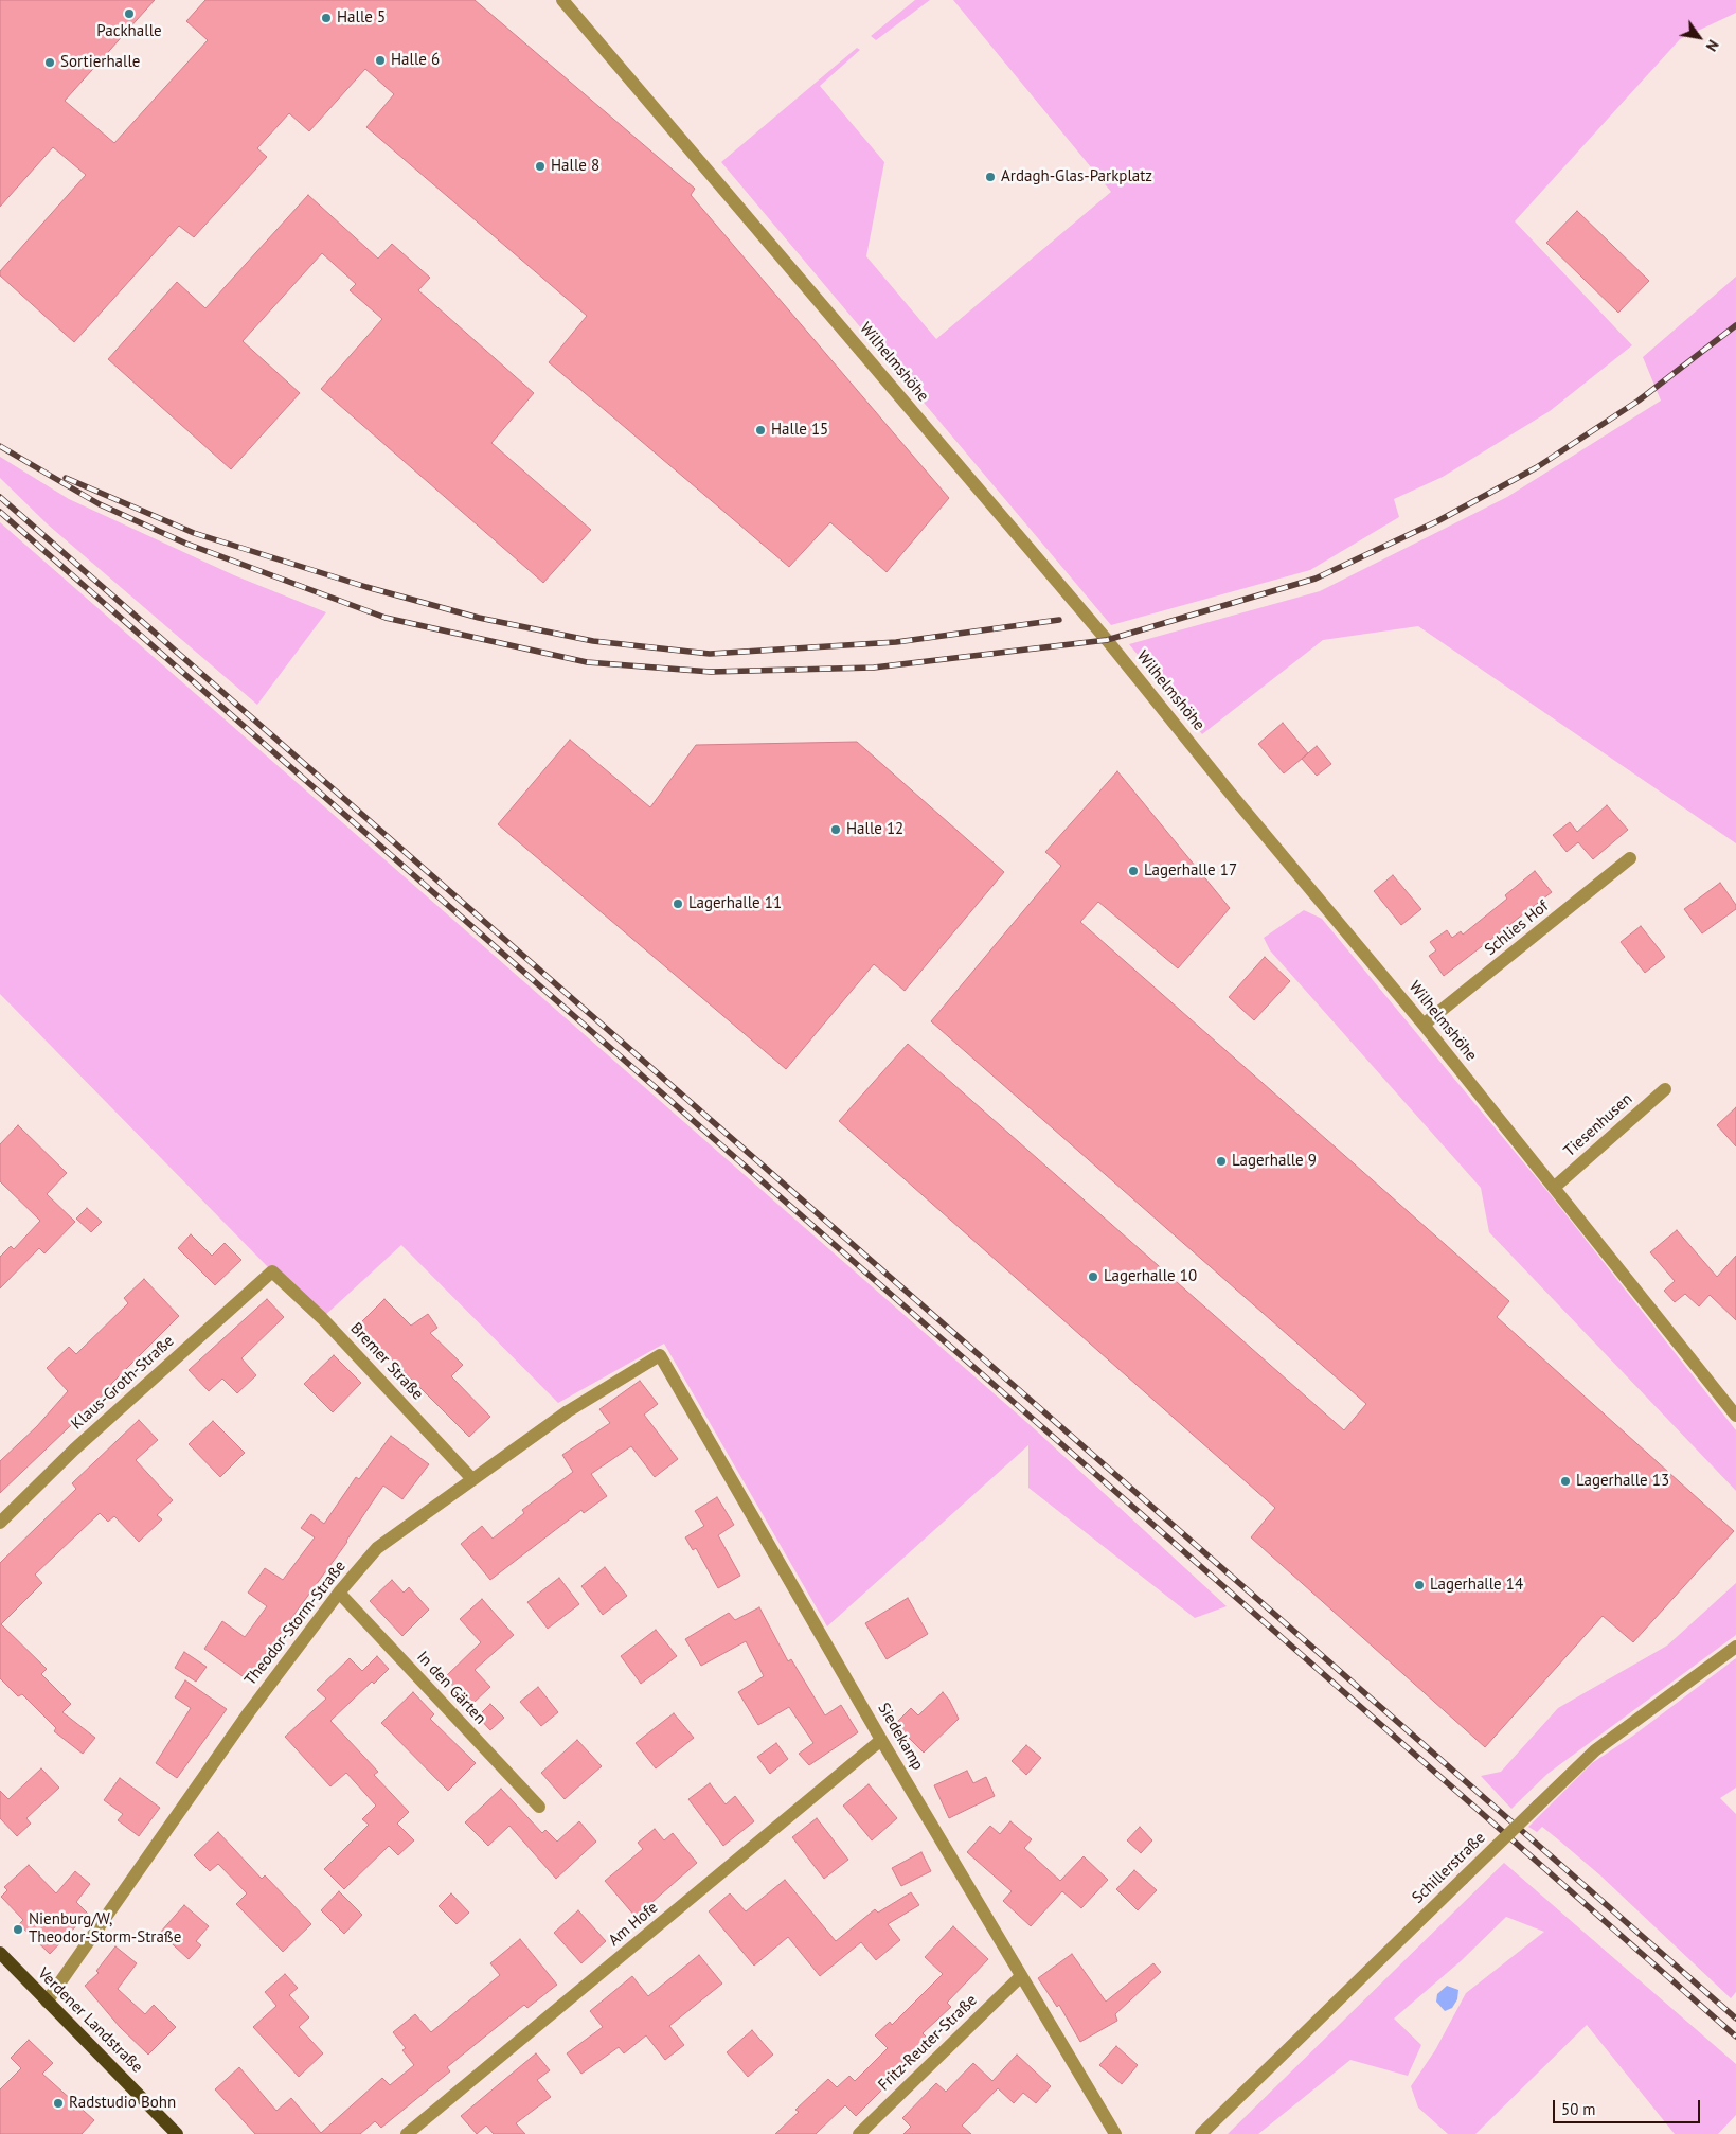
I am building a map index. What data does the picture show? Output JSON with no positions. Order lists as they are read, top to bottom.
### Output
{
  "streets": {
    "main road": ["Verdener Landstraße"],
    "street": [
      "Wilhelmshöhe",
      "Schlies Hof",
      "Tiesenhusen",
      "Bremer Straße",
      "Klaus-Groth-Straße",
      "Theodor-Storm-Straße",
      "In den Gärten",
      "Siedekamp",
      "Schillerstraße",
      "Am Hofe",
      "Fritz-Reuter-Straße"
    ]
  },
  "crossings": [
    ["Wilhelmshöhe", "Schlies Hof"],
    ["Wilhelmshöhe", "Tiesenhusen"],
    ["Bremer Straße", "Klaus-Groth-Straße"],
    ["Bremer Straße", "Theodor-Storm-Straße"],
    ["Theodor-Storm-Straße", "In den Gärten"],
    ["Theodor-Storm-Straße", "Siedekamp"],
    ["Theodor-Storm-Straße", "Verdener Landstraße"],
    ["Siedekamp", "Am Hofe"],
    ["Siedekamp", "Fritz-Reuter-Straße"]
  ],
  "places": [
    "Packhalle",
    "Halle 5",
    "Halle 6",
    "Sortierhalle",
    "Halle 8",
    "Ardagh-Glas-Parkplatz",
    "Halle 15",
    "Halle 12",
    "Lagerhalle 17",
    "Lagerhalle 11",
    "Lagerhalle 9",
    "Lagerhalle 10",
    "Lagerhalle 13",
    "Lagerhalle 14",
    "Nienburg/W, Theodor-Storm-Straße",
    "Radstudio Bohn"
  ],
  "scale_bar": "50 m",
  "north": "bottom right"
}
